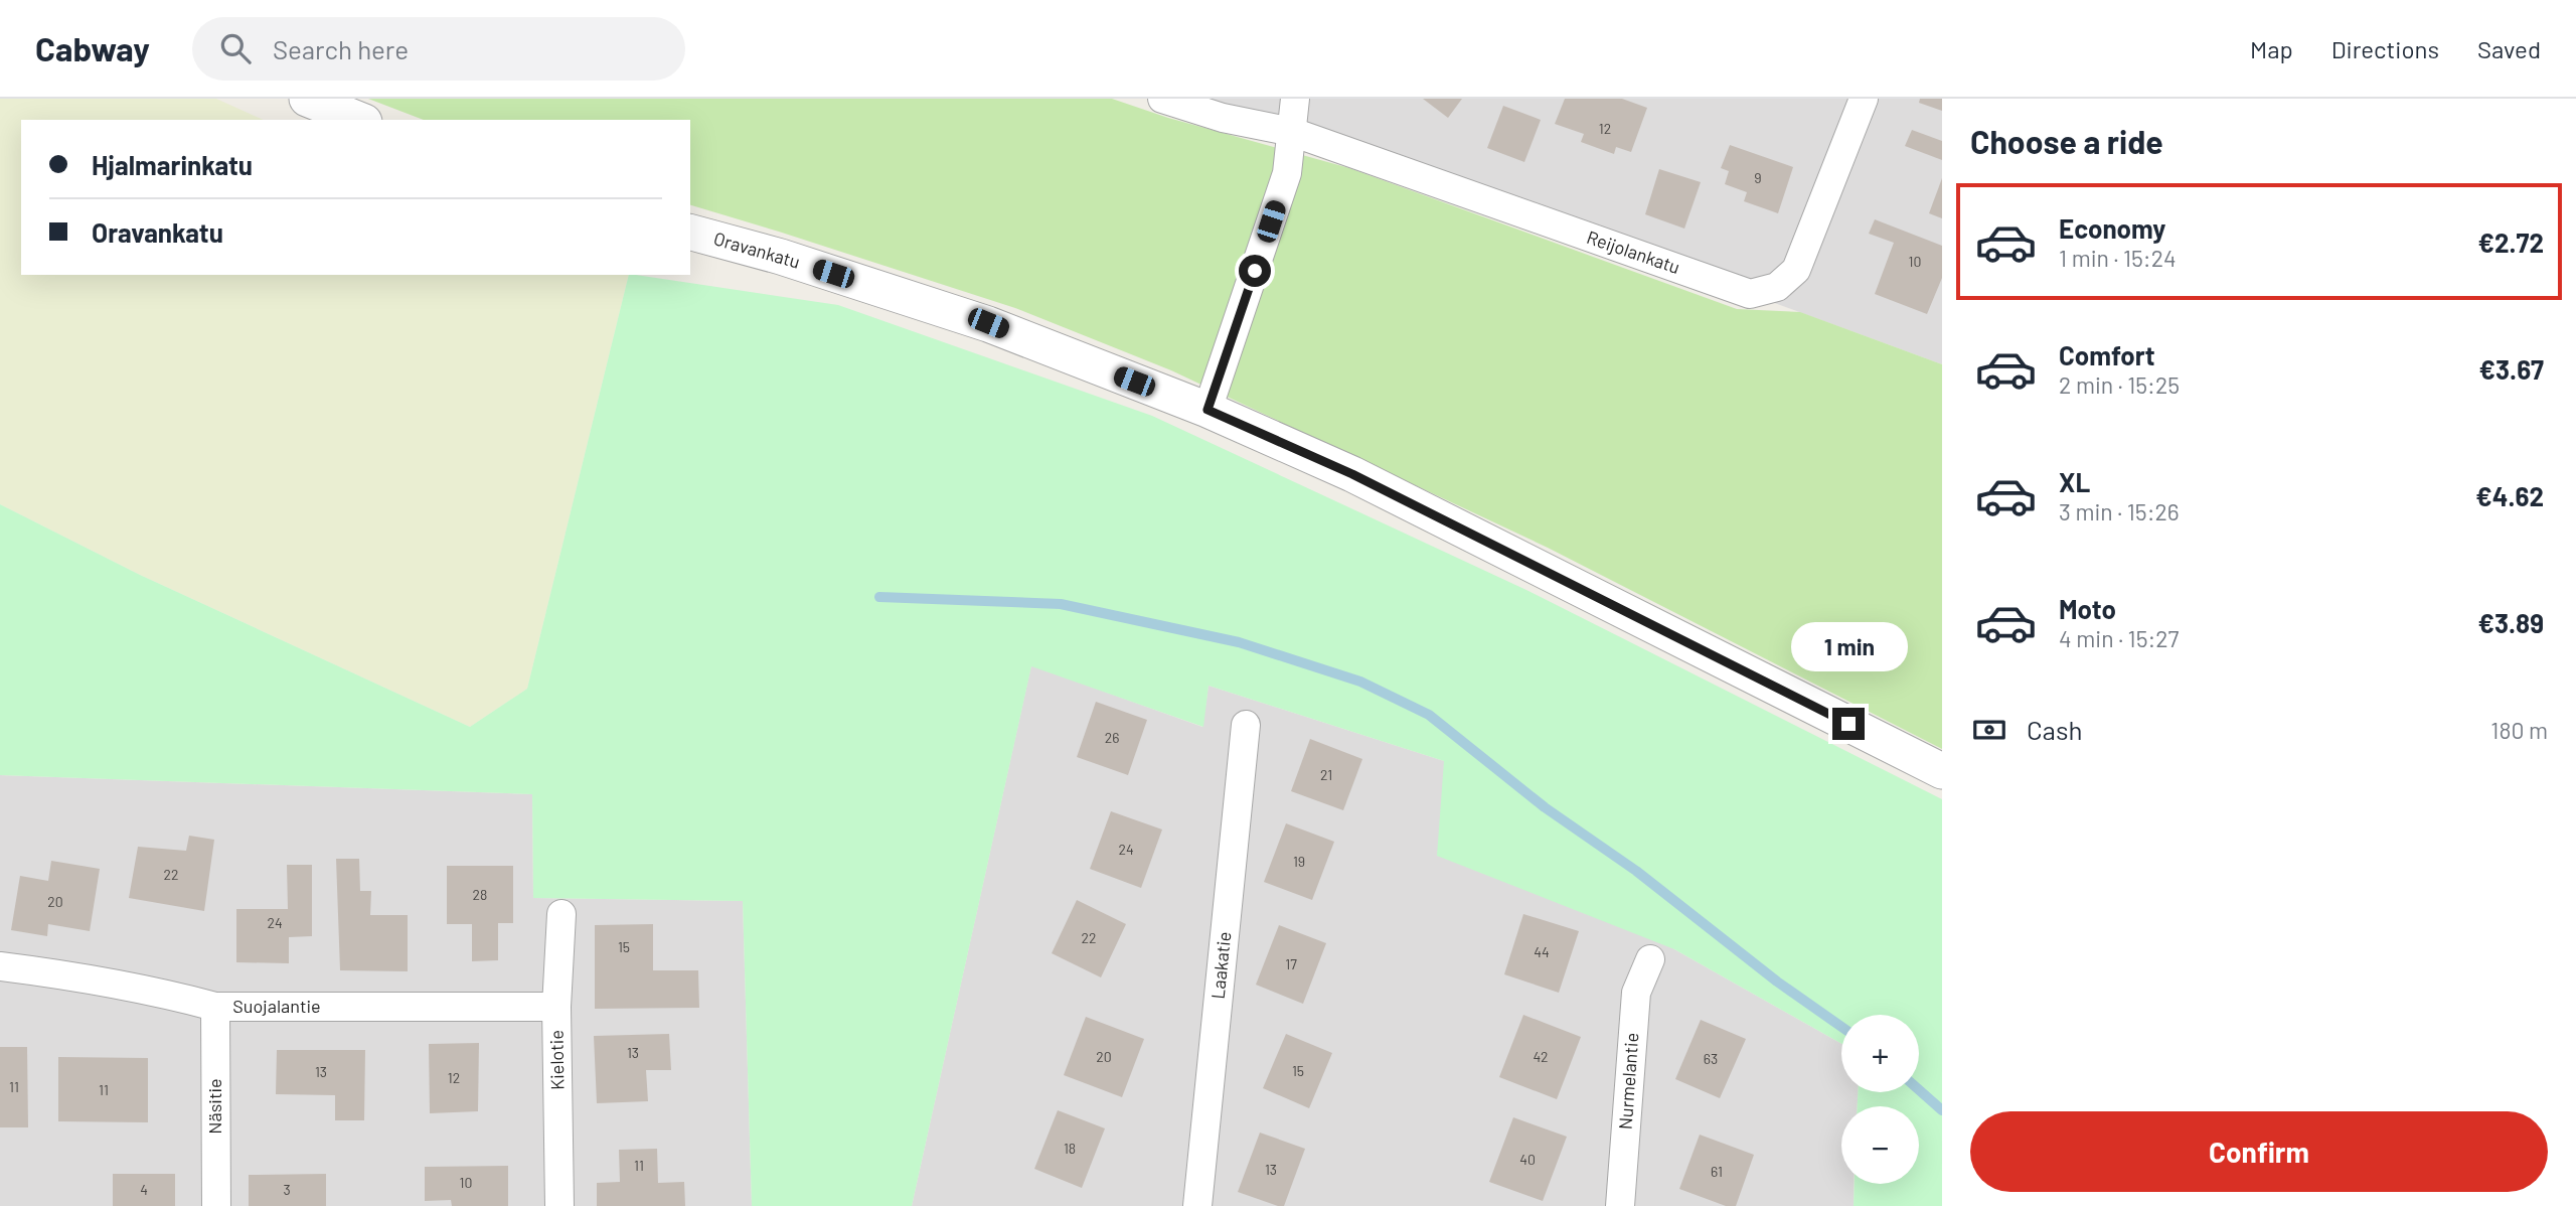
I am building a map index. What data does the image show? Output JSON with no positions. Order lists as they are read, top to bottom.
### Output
{
  "streets": {
    "street": [
      "Oravankatu",
      "Reijolankatu",
      "Laakatie",
      "Suojalantie",
      "Kielotie",
      "Nurmelantie",
      "Näsitie"
    ]
  },
  "crossings": [
    ["Suojalantie", "Kielotie"],
    ["Suojalantie", "Näsitie"]
  ],
  "house_numbers": [
    "12",
    "9",
    "10",
    "26",
    "21",
    "24",
    "19",
    "22",
    "28",
    "20",
    "24",
    "22",
    "15",
    "44",
    "17",
    "13",
    "20",
    "42",
    "63",
    "15",
    "13",
    "12",
    "11",
    "11",
    "18",
    "40",
    "11",
    "13",
    "61",
    "10",
    "4",
    "3"
  ],
  "page": {
    "header": "Cabway",
    "search": "Search here",
    "nav": ["Map", "Directions", "Saved"],
    "heading": "Choose a ride",
    "banner": ["Hjalmarinkatu", "Oravankatu"],
    "list": [
      {
        "name": "Economy",
        "note": "1 min · 15:24",
        "value": "€2.72"
      },
      {
        "name": "Comfort",
        "note": "2 min · 15:25",
        "value": "€3.67"
      },
      {
        "name": "XL",
        "note": "3 min · 15:26",
        "value": "€4.62"
      },
      {
        "name": "Moto",
        "note": "4 min · 15:27",
        "value": "€3.89"
      }
    ],
    "bubble": "1 min",
    "pay": ["Cash", "180 m"],
    "map_buttons": ["+", "−"],
    "buttons": "Confirm"
  }
}
